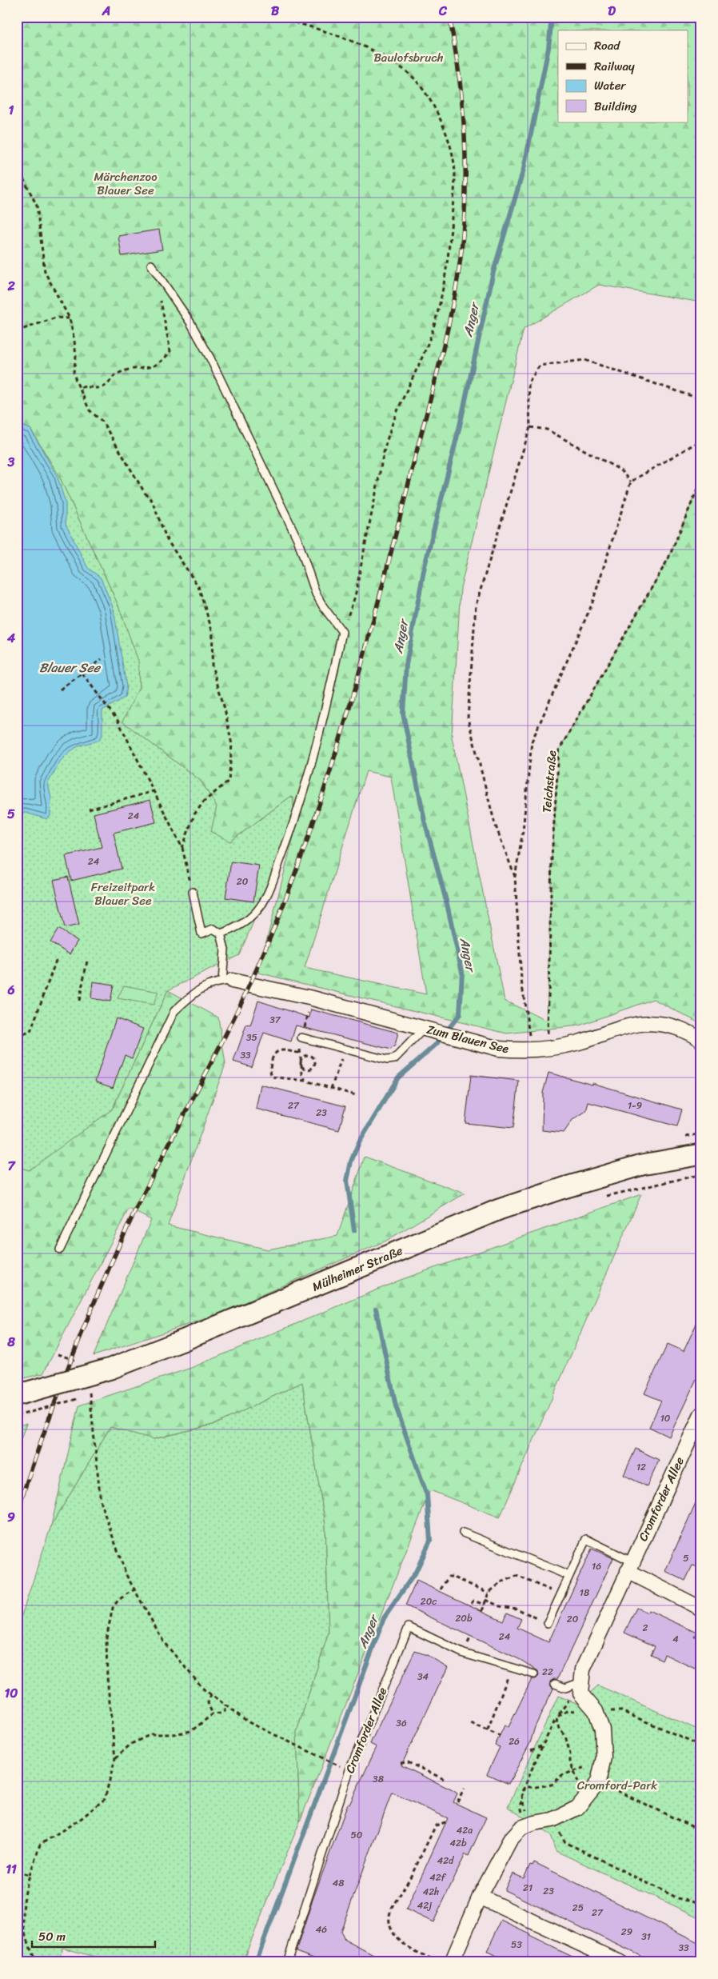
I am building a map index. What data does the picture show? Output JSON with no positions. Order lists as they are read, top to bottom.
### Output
{
  "streets": {
    "main road": ["Mülheimer Straße"],
    "street": ["Zum Blauen See", "Cromforder Allee"],
    "path": ["Teichstraße"]
  },
  "crossings": [
    ["Teichstraße", "Zum Blauen See"]
  ],
  "water": ["Anger", "Blauer See"],
  "parks": [
    "Baulofsbruch",
    "Märchenzoo Blauer See",
    "Freizeitpark Blauer See",
    "Cromford-Park"
  ],
  "house_numbers": [
    "24",
    "24",
    "20",
    "37",
    "35",
    "33",
    "27",
    "1-9",
    "23",
    "10",
    "12",
    "5",
    "16",
    "18",
    "20c",
    "20b",
    "20",
    "2",
    "24",
    "4",
    "22",
    "34",
    "36",
    "26",
    "38",
    "42a",
    "50",
    "42b",
    "42d",
    "42f",
    "48",
    "21",
    "23",
    "42h",
    "42j",
    "25",
    "27",
    "46",
    "29",
    "31",
    "53",
    "33"
  ],
  "legend": [
    "Road",
    "Railway",
    "Water",
    "Building"
  ],
  "scale_bar": "50 m",
  "grid": {
    "columns": [
      "A",
      "B",
      "C",
      "D"
    ],
    "rows": [
      "1",
      "2",
      "3",
      "4",
      "5",
      "6",
      "7",
      "8",
      "9",
      "10",
      "11"
    ]
  }
}
